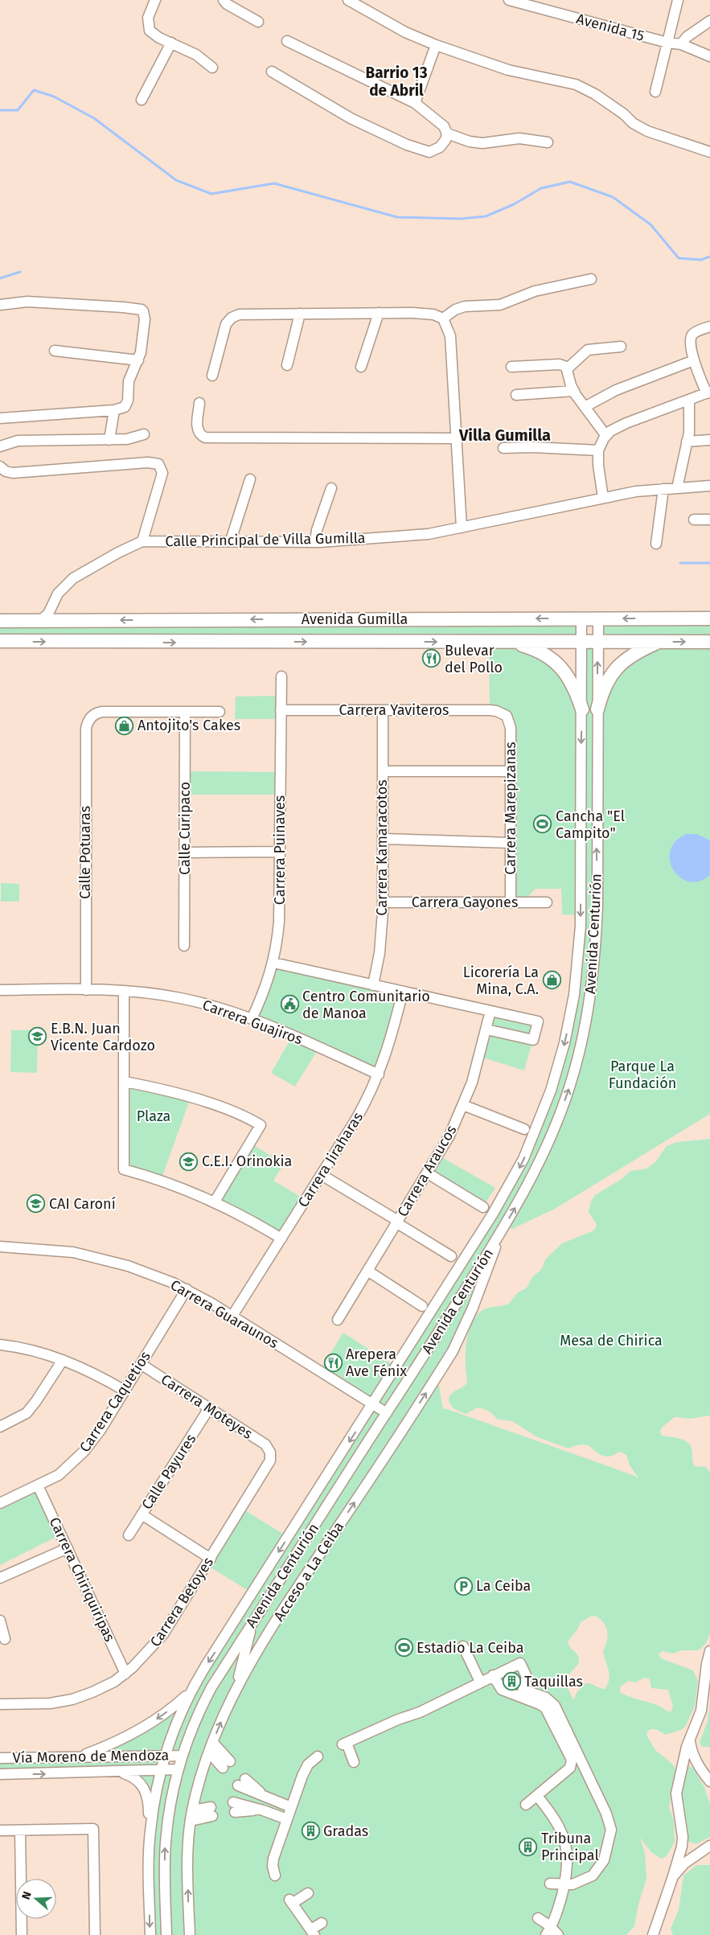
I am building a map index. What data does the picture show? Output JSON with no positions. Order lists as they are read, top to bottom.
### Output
{
  "streets": {
    "main road": ["Avenida Gumilla"],
    "street": [
      "Avenida 15",
      "Calle Principal de Villa Gumilla",
      "Carrera Yaviteros",
      "Carrera Marepizanas",
      "Calle Curipaco",
      "Carrera Kamaracotos",
      "Carrera Puinaves",
      "Calle Potuaras",
      "Carrera Gayones",
      "Avenida Centurión",
      "Carrera Guajiros",
      "Carrera Jiraharas",
      "Carrera Araucos",
      "Carrera Guaraunos",
      "Carrera Caquetios",
      "Carrera Moteyes",
      "Calle Payures",
      "Acceso a La Ceiba",
      "Carrera Chiriquiripas",
      "Carrera Betoyes",
      "Vía Moreno de Mendoza"
    ]
  },
  "crossings": [
    ["Calle Principal de Villa Gumilla", "Avenida Gumilla"],
    ["Avenida Gumilla", "Avenida Centurión"],
    ["Carrera Yaviteros", "Carrera Marepizanas"],
    ["Carrera Yaviteros", "Carrera Kamaracotos"],
    ["Carrera Yaviteros", "Carrera Puinaves"],
    ["Carrera Marepizanas", "Carrera Gayones"],
    ["Calle Curipaco", "Calle Potuaras"],
    ["Carrera Kamaracotos", "Carrera Gayones"],
    ["Carrera Puinaves", "Carrera Guajiros"],
    ["Calle Potuaras", "Carrera Guajiros"],
    ["Avenida Centurión", "Carrera Guaraunos"],
    ["Avenida Centurión", "Acceso a La Ceiba"],
    ["Avenida Centurión", "Vía Moreno de Mendoza"],
    ["Carrera Guajiros", "Carrera Jiraharas"],
    ["Carrera Jiraharas", "Carrera Guaraunos"],
    ["Carrera Guaraunos", "Carrera Caquetios"],
    ["Carrera Caquetios", "Carrera Moteyes"],
    ["Carrera Caquetios", "Carrera Chiriquiripas"],
    ["Carrera Moteyes", "Calle Payures"],
    ["Carrera Moteyes", "Carrera Betoyes"],
    ["Carrera Chiriquiripas", "Carrera Betoyes"]
  ],
  "one_way": ["Acceso a La Ceiba"],
  "districts": ["Barrio 13 de Abril", "Villa Gumilla"],
  "parks": ["Parque La Fundación", "Plaza", "Mesa de Chirica"],
  "places": {
    "restaurant": ["Bulevar del Pollo", "Arepera Ave Fénix"],
    "shop": ["Antojito's Cakes", "Licorería La Mina, C.A."],
    "sports": ["Cancha \"El Campito\"", "Estadio La Ceiba"],
    "public building": ["Centro Comunitario de Manoa"],
    "school or university": ["E.B.N. Juan Vicente Cardozo", "C.E.I. Orinokia", "CAI Caroní"],
    "parking": ["La Ceiba"],
    "building": ["Taquillas", "Gradas", "Tribuna Principal"]
  },
  "north": "left"
}
